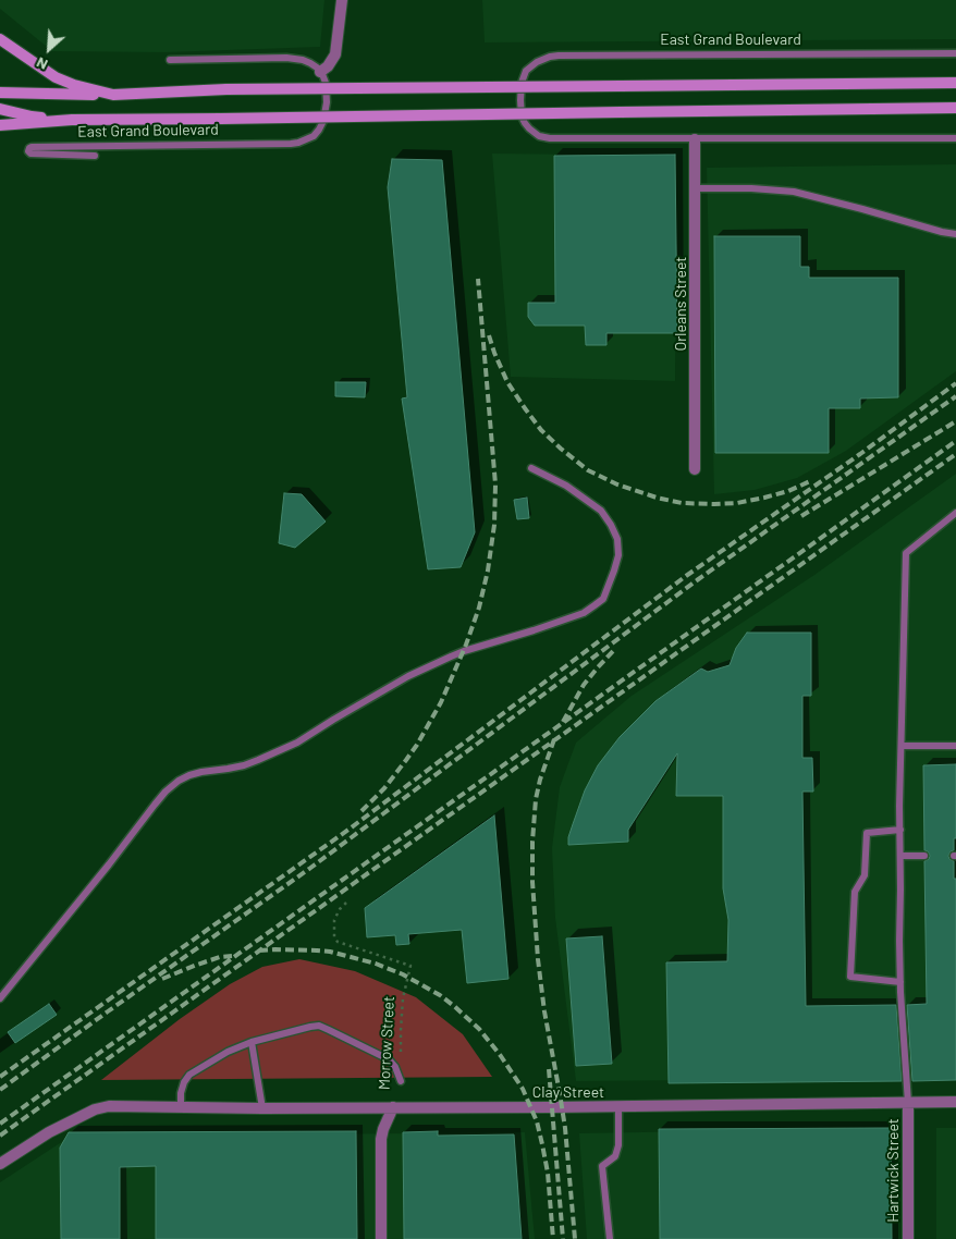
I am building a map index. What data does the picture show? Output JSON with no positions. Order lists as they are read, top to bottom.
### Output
{
  "streets": {
    "main road": ["East Grand Boulevard"],
    "street": [
      "Orleans Street",
      "Morrow Street",
      "Clay Street",
      "Hartwick Street"
    ]
  },
  "crossings": [
    ["East Grand Boulevard", "Orleans Street"],
    ["Morrow Street", "Clay Street"],
    ["Clay Street", "Hartwick Street"]
  ],
  "north": "bottom left"
}
